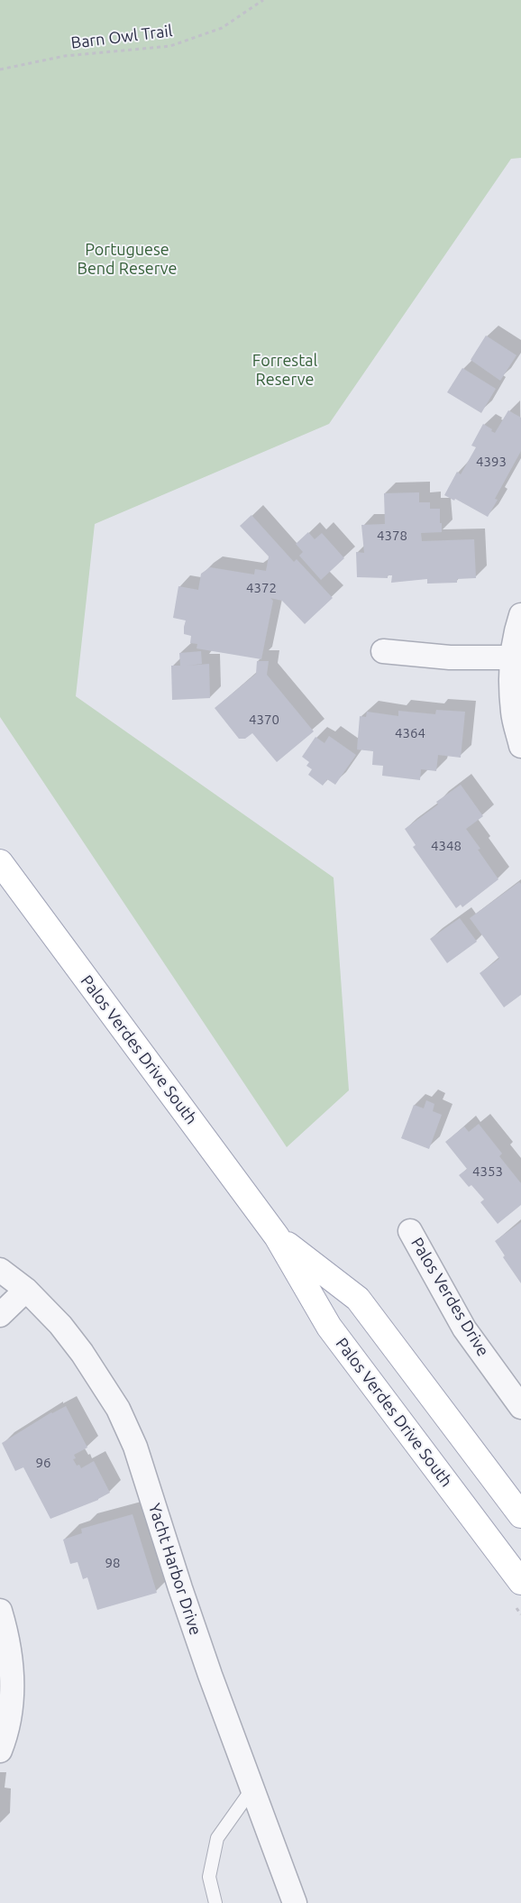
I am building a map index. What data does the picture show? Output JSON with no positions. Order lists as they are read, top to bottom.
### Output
{
  "streets": {
    "main road": ["Palos Verdes Drive South"],
    "street": ["Palos Verdes Drive", "Yacht Harbor Drive"],
    "path": ["Barn Owl Trail"]
  },
  "parks": ["Portuguese Bend Reserve", "Forrestal Reserve"],
  "house_numbers": [
    "4393",
    "4378",
    "4372",
    "4370",
    "4364",
    "4348",
    "4353",
    "96",
    "98"
  ]
}
